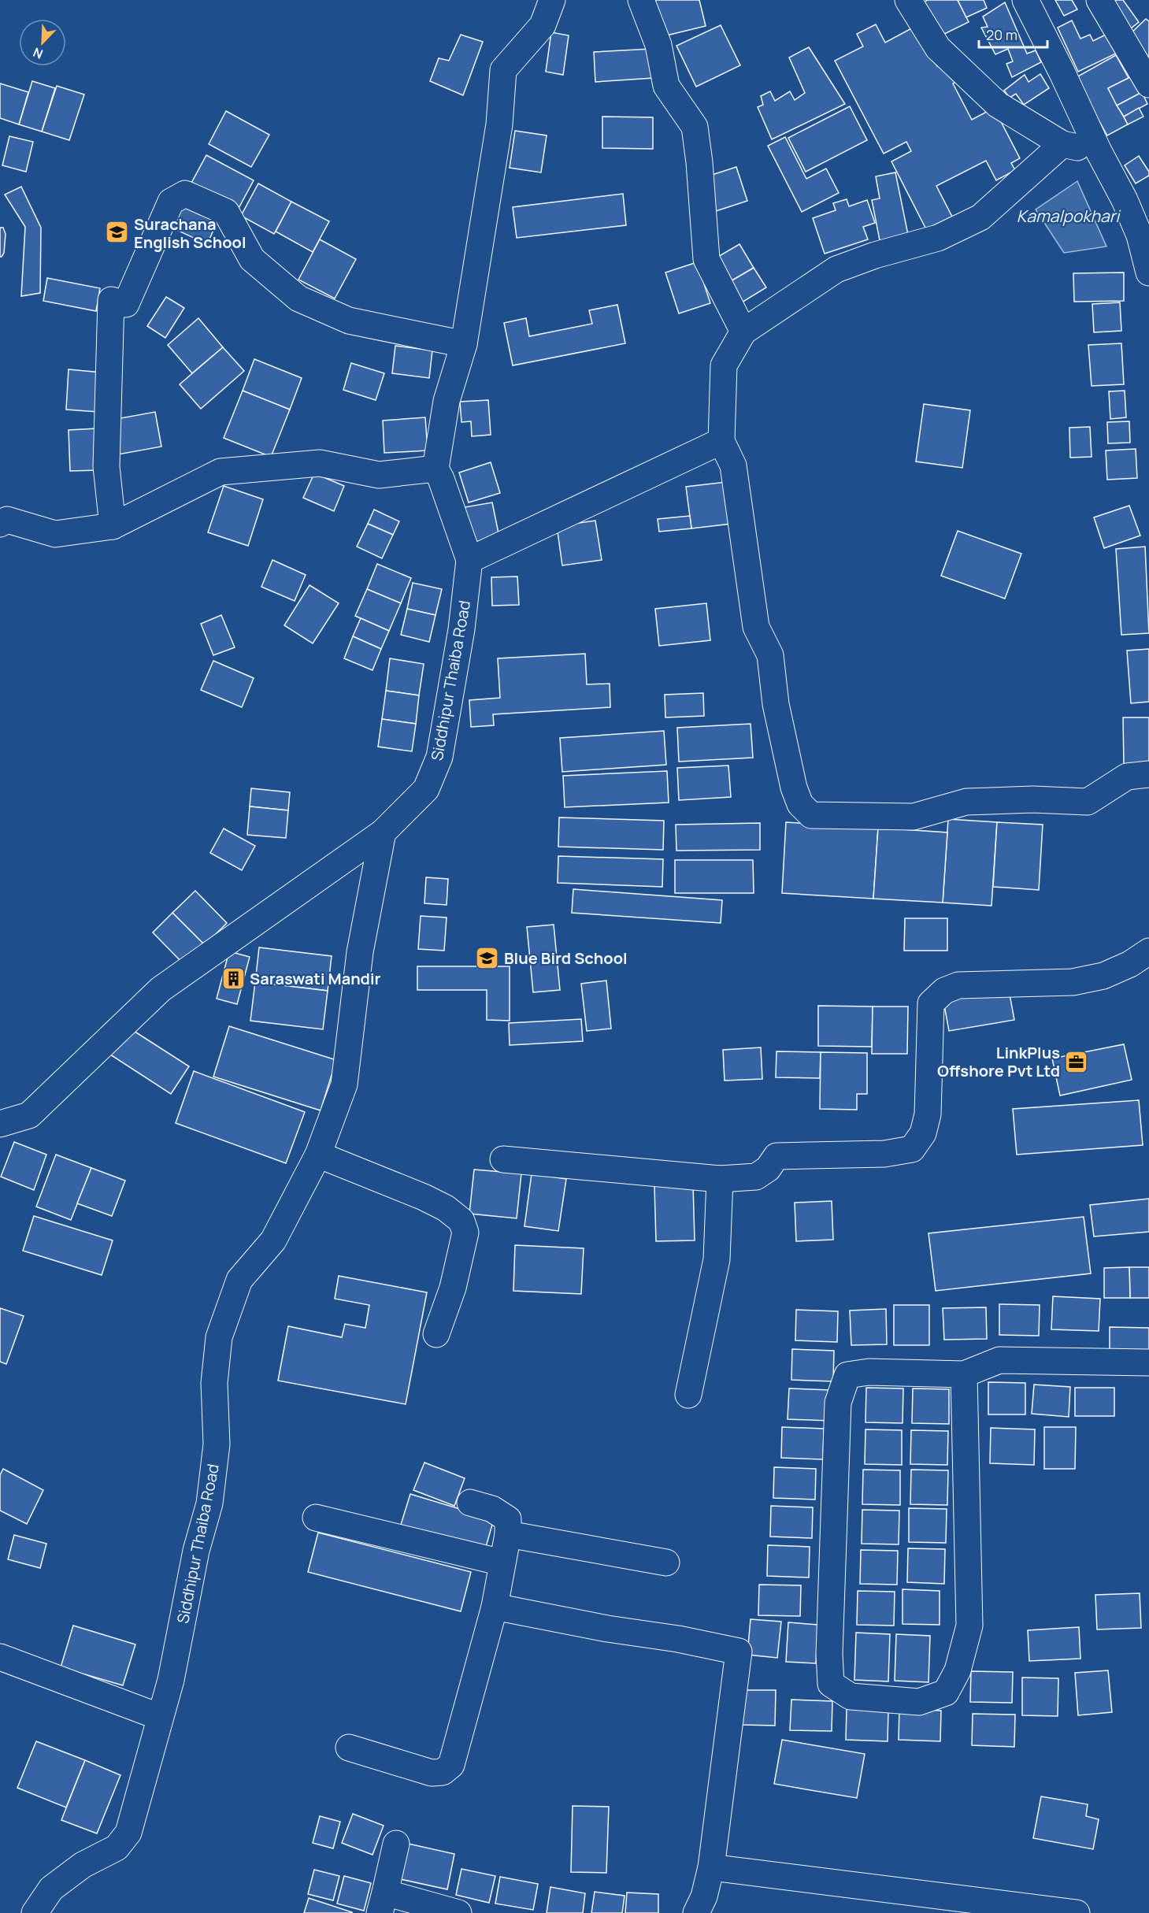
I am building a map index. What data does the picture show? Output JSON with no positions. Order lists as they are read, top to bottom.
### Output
{
  "streets": {
    "street": ["Siddhipur Thaiba Road"]
  },
  "water": ["Kamalpokhari"],
  "places": {
    "school or university": ["Surachana English School", "Blue Bird School"],
    "building": ["Saraswati Mandir"],
    "office": ["LinkPlus Offshore Pvt Ltd"]
  },
  "scale_bar": "20 m",
  "north": "bottom left"
}
